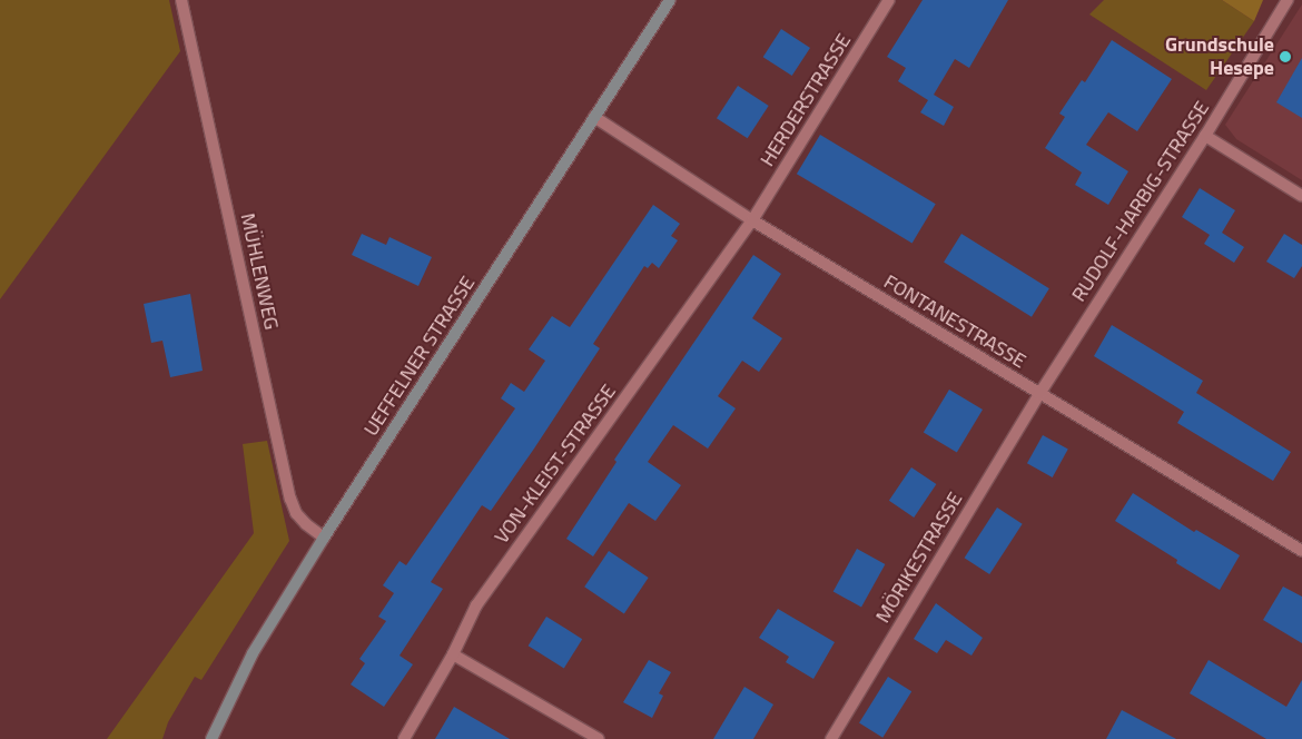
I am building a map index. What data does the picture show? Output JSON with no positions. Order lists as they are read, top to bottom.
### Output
{
  "streets": {
    "street": [
      "HERDERSTRASSE",
      "RUDOLF-HARBIG-STRASSE",
      "MÜHLENWEG",
      "FONTANESTRASSE",
      "UEFFELNER STRASSE",
      "VON-KLEIST-STRASSE",
      "MÖRIKESTRASSE"
    ]
  },
  "crossings": [
    ["HERDERSTRASSE", "FONTANESTRASSE"],
    ["HERDERSTRASSE", "VON-KLEIST-STRASSE"],
    ["RUDOLF-HARBIG-STRASSE", "FONTANESTRASSE"],
    ["RUDOLF-HARBIG-STRASSE", "MÖRIKESTRASSE"],
    ["MÜHLENWEG", "UEFFELNER STRASSE"],
    ["FONTANESTRASSE", "UEFFELNER STRASSE"],
    ["FONTANESTRASSE", "VON-KLEIST-STRASSE"],
    ["FONTANESTRASSE", "MÖRIKESTRASSE"]
  ],
  "places": ["Grundschule Hesepe"]
}
